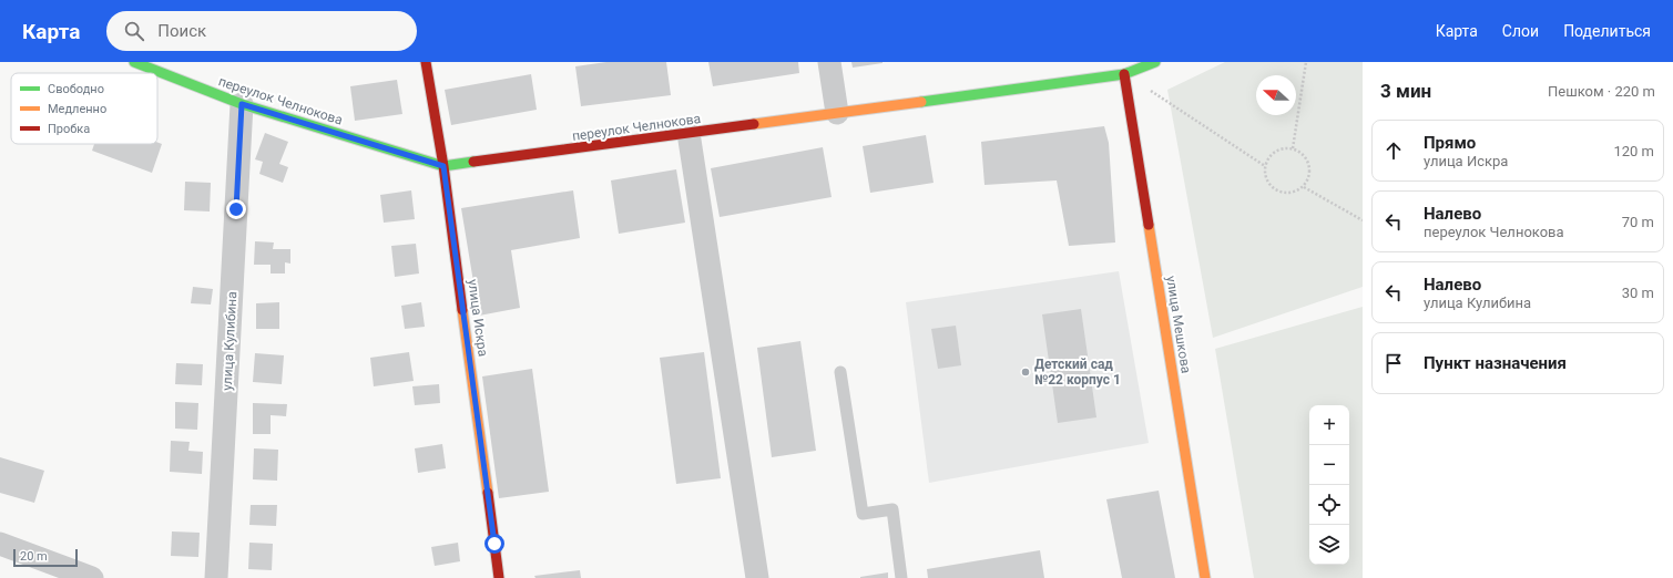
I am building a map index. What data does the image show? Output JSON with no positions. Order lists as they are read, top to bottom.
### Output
{
  "streets": {
    "street": [
      "переулок Челнокова",
      "улица Искра",
      "улица Мешкова",
      "улица Кулибина"
    ]
  },
  "crossings": [
    ["переулок Челнокова", "улица Искра"],
    ["переулок Челнокова", "улица Мешкова"],
    ["переулок Челнокова", "улица Кулибина"]
  ],
  "places": ["Детский сад №22 корпус 1"],
  "legend": ["Свободно", "Медленно", "Пробка"],
  "scale_bar": "20 m",
  "north": "left",
  "page": {
    "header": "Карта",
    "search": "Поиск",
    "nav": ["Карта", "Слои", "Поделиться"],
    "heading": ["3 мин", "Пешком · 220 m"],
    "list": [
      ["Прямо", "улица Искра", "120 m"],
      ["Налево", "переулок Челнокова", "70 m"],
      ["Налево", "улица Кулибина", "30 m"],
      "Пункт назначения"
    ],
    "map_buttons": ["+", "−"],
    "scale": "20 m"
  }
}
